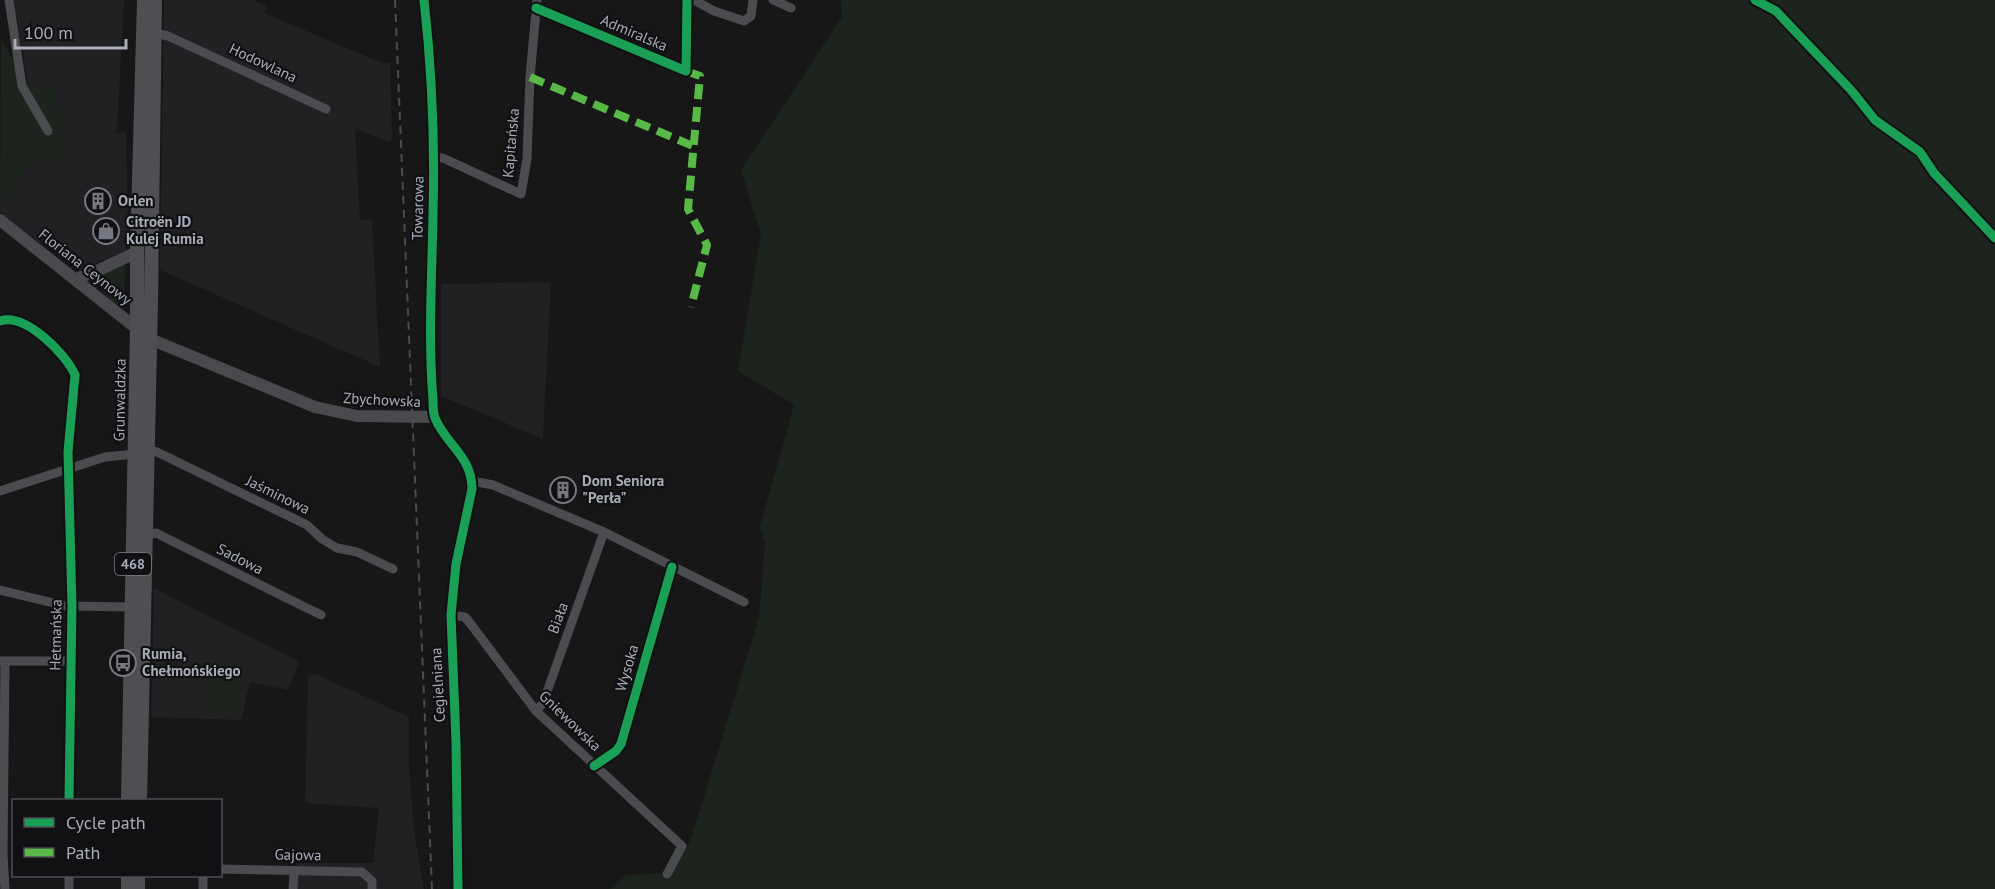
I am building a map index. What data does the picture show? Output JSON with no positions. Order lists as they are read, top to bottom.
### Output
{
  "streets": {
    "main road": ["Grunwaldzka", "468"],
    "street": [
      "Admiralska",
      "Hodowlana",
      "Kapitańska",
      "Towarowa",
      "Floriana Ceynowy",
      "Zbychowska",
      "Jaśminowa",
      "Sadowa",
      "Biała",
      "Hetmańska",
      "Wysoka",
      "Cegielniana",
      "Gniewowska",
      "Gajowa"
    ]
  },
  "crossings": [
    ["Admiralska", "Kapitańska"],
    ["Hodowlana", "Grunwaldzka"],
    ["Kapitańska", "Towarowa"],
    ["Towarowa", "Zbychowska"],
    ["Floriana Ceynowy", "Grunwaldzka"],
    ["Floriana Ceynowy", "Zbychowska"],
    ["Grunwaldzka", "Zbychowska"],
    ["Grunwaldzka", "Jaśminowa"],
    ["Grunwaldzka", "Sadowa"],
    ["Zbychowska", "Cegielniana"],
    ["Biała", "Gniewowska"],
    ["Wysoka", "Gniewowska"],
    ["Cegielniana", "Gniewowska"]
  ],
  "places": {
    "building": ["Orlen", "Dom Seniora \"Perła\""],
    "shop": ["Citroën JD Kulej Rumia"],
    "bus stop": ["Rumia, Chełmońskiego"]
  },
  "legend": ["Cycle path", "Path"],
  "scale_bar": "100 m"
}
